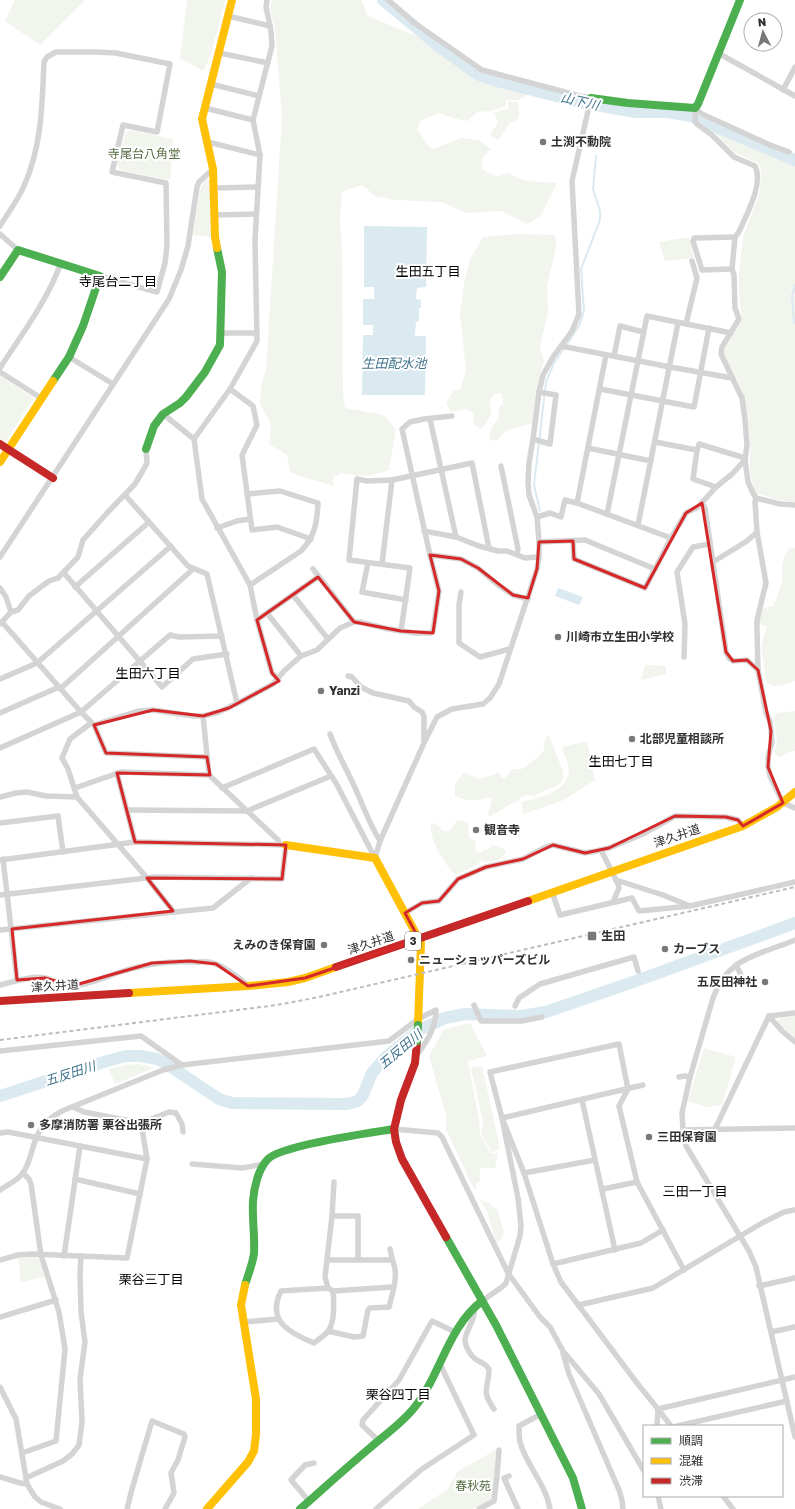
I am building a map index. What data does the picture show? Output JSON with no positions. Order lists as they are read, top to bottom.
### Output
{
  "streets": {
    "street": ["津久井道", "3"]
  },
  "districts": [
    "生田五丁目",
    "寺尾台二丁目",
    "生田六丁目",
    "生田七丁目",
    "三田一丁目",
    "栗谷三丁目",
    "栗谷四丁目"
  ],
  "water": ["山下川", "生田配水池", "五反田川"],
  "parks": ["寺尾台八角堂", "春秋苑"],
  "places": {
    "other": [
      "土渕不動院",
      "川崎市立生田小学校",
      "Yanzi",
      "北部児童相談所",
      "観音寺",
      "えみのき保育園",
      "カーブス",
      "ニューショッパーズビル",
      "五反田神社",
      "多摩消防署 栗谷出張所",
      "三田保育園"
    ],
    "transit": ["生田"]
  },
  "legend": ["順調", "混雑", "渋滞"],
  "north": "top"
}
